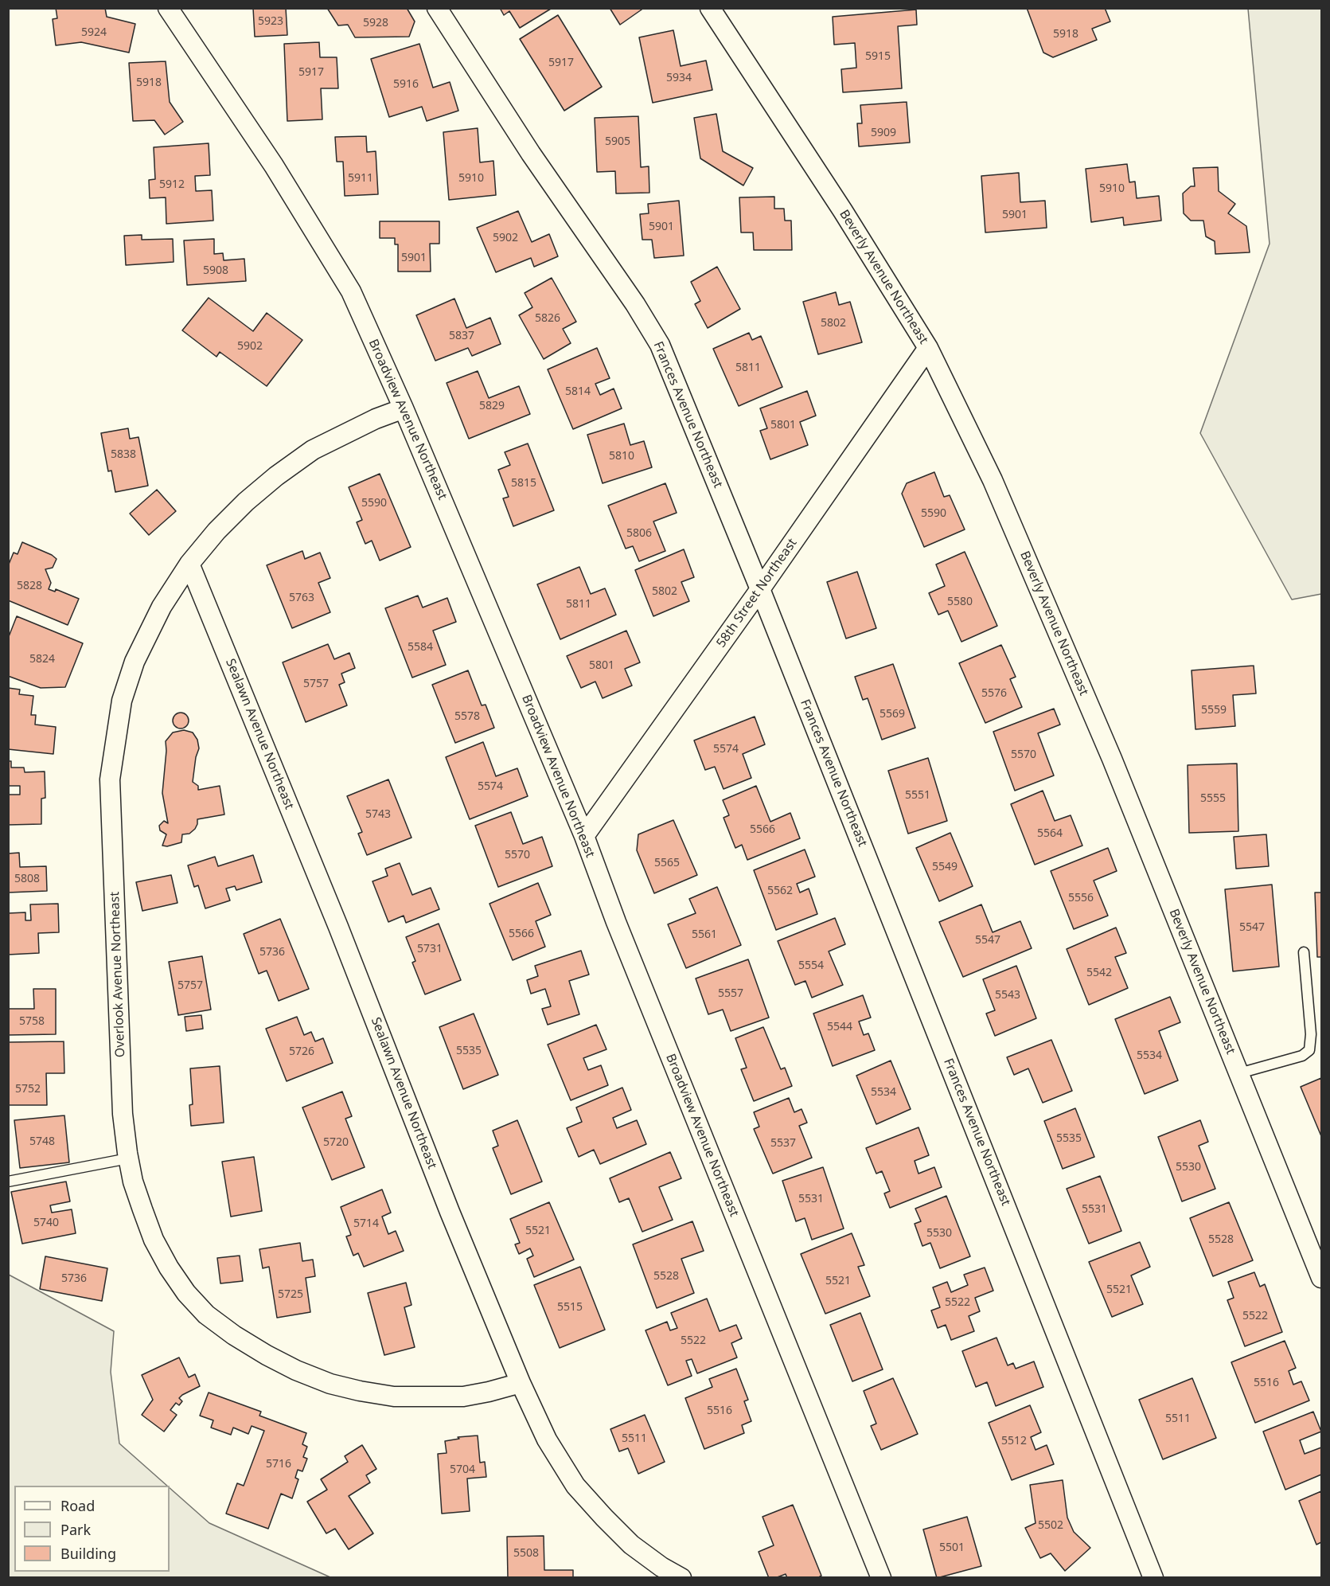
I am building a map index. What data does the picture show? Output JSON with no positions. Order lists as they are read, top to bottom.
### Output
{
  "streets": {
    "street": [
      "Beverly Avenue Northeast",
      "Frances Avenue Northeast",
      "Broadview Avenue Northeast",
      "58th Street Northeast",
      "Sealawn Avenue Northeast",
      "Overlook Avenue Northeast"
    ]
  },
  "crossings": [
    ["Beverly Avenue Northeast", "58th Street Northeast"],
    ["Frances Avenue Northeast", "58th Street Northeast"],
    ["Broadview Avenue Northeast", "58th Street Northeast"],
    ["Broadview Avenue Northeast", "Overlook Avenue Northeast"],
    ["Sealawn Avenue Northeast", "Overlook Avenue Northeast"]
  ],
  "house_numbers": [
    "5923",
    "5928",
    "5924",
    "5918",
    "5915",
    "5917",
    "5917",
    "5934",
    "5918",
    "5916",
    "5909",
    "5905",
    "5911",
    "5910",
    "5912",
    "5910",
    "5901",
    "5901",
    "5902",
    "5901",
    "5908",
    "5826",
    "5802",
    "5837",
    "5902",
    "5811",
    "5814",
    "5829",
    "5801",
    "5838",
    "5810",
    "5815",
    "5590",
    "5590",
    "5806",
    "5828",
    "5802",
    "5763",
    "5580",
    "5811",
    "5584",
    "5824",
    "5801",
    "5757",
    "5576",
    "5559",
    "5569",
    "5578",
    "5574",
    "5570",
    "5574",
    "5551",
    "5555",
    "5743",
    "5566",
    "5564",
    "5570",
    "5565",
    "5549",
    "5808",
    "5562",
    "5556",
    "5547",
    "5566",
    "5561",
    "5547",
    "5731",
    "5736",
    "5554",
    "5542",
    "5757",
    "5557",
    "5543",
    "5758",
    "5544",
    "5535",
    "5726",
    "5534",
    "5752",
    "5534",
    "5535",
    "5748",
    "5720",
    "5537",
    "5530",
    "5531",
    "5531",
    "5740",
    "5714",
    "5521",
    "5530",
    "5528",
    "5528",
    "5736",
    "5521",
    "5521",
    "5725",
    "5522",
    "5515",
    "5522",
    "5522",
    "5516",
    "5516",
    "5511",
    "5511",
    "5512",
    "5716",
    "5704",
    "5502",
    "5501",
    "5508"
  ],
  "legend": ["Road", "Park", "Building"]
}
